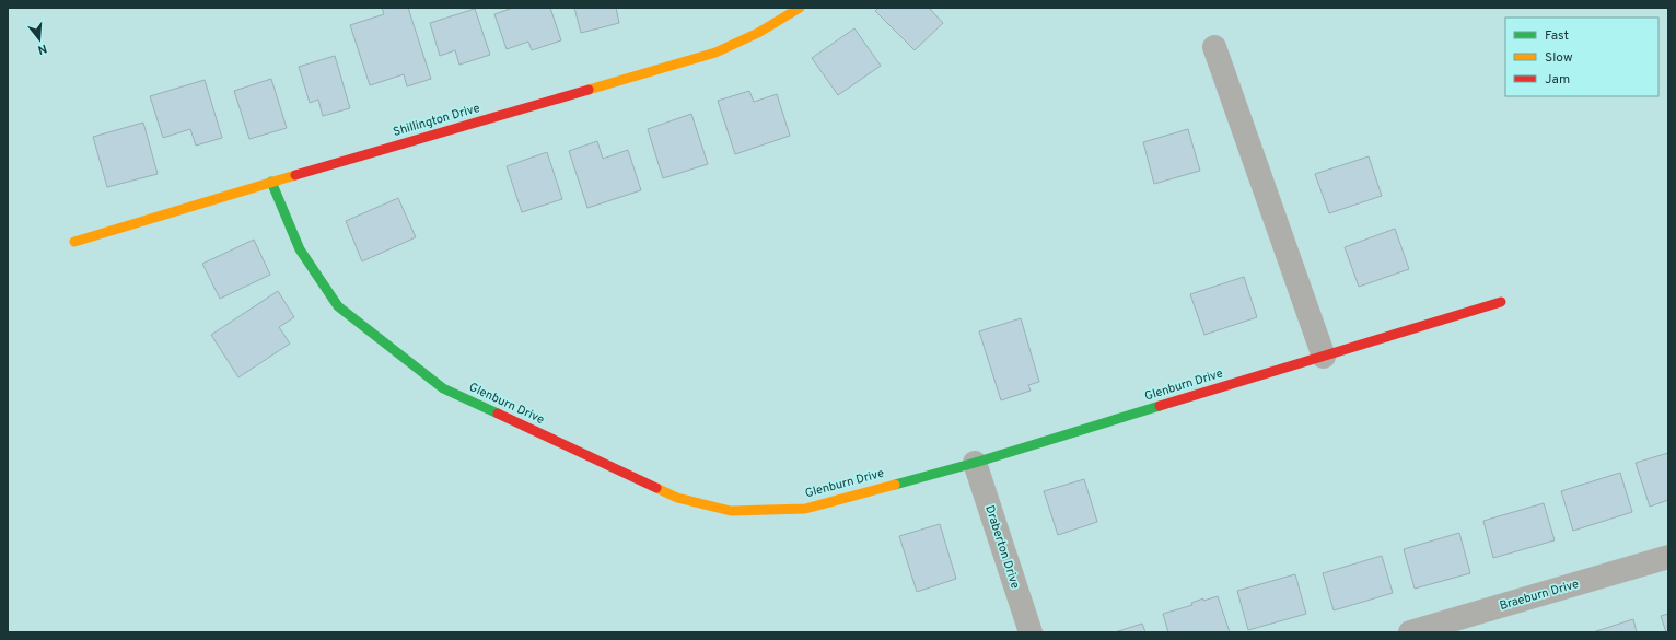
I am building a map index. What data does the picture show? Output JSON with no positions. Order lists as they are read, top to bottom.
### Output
{
  "streets": {
    "street": [
      "Shillington Drive",
      "Glenburn Drive",
      "Draberton Drive",
      "Braeburn Drive"
    ]
  },
  "crossings": [
    ["Shillington Drive", "Glenburn Drive"],
    ["Glenburn Drive", "Draberton Drive"]
  ],
  "legend": ["Fast", "Slow", "Jam"],
  "north": "bottom"
}
